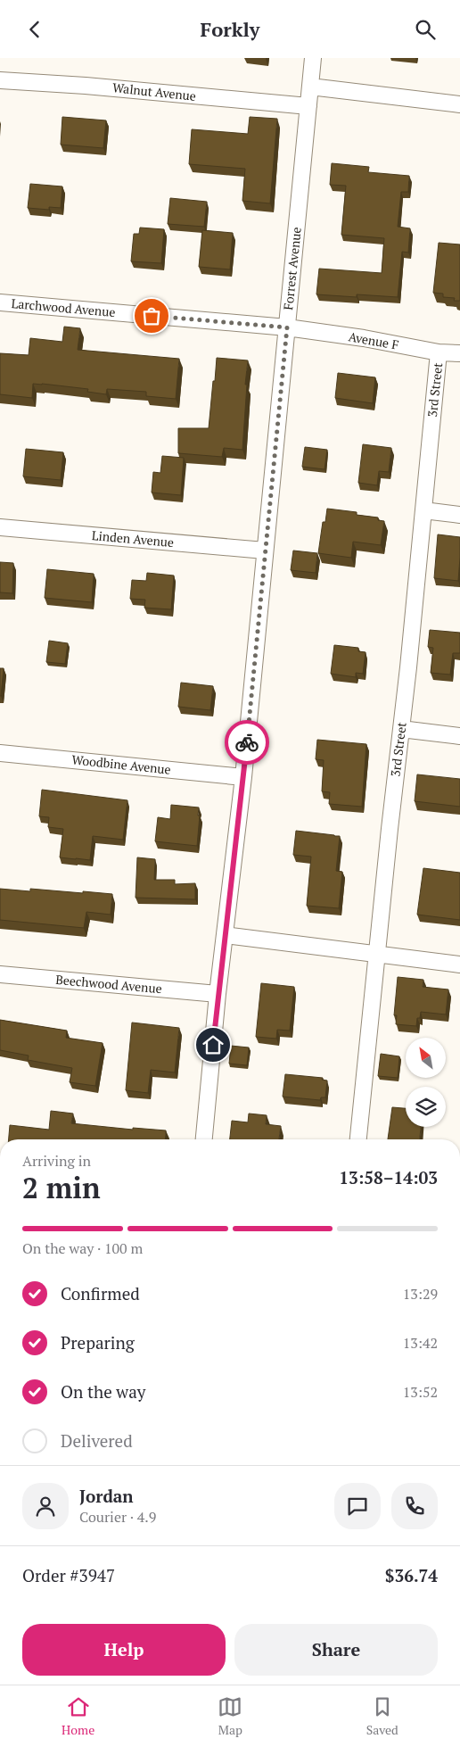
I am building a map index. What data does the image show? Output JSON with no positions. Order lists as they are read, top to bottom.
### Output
{
  "streets": {
    "street": [
      "Walnut Avenue",
      "Forrest Avenue",
      "Larchwood Avenue",
      "Avenue F",
      "3rd Street",
      "Linden Avenue",
      "Woodbine Avenue",
      "Beechwood Avenue"
    ]
  },
  "crossings": [
    ["Walnut Avenue", "Forrest Avenue"],
    ["Forrest Avenue", "Larchwood Avenue"],
    ["Forrest Avenue", "Avenue F"],
    ["Forrest Avenue", "Linden Avenue"],
    ["Forrest Avenue", "Woodbine Avenue"],
    ["Forrest Avenue", "Beechwood Avenue"],
    ["Larchwood Avenue", "Avenue F"],
    ["Avenue F", "3rd Street"]
  ],
  "north": "top left",
  "page": {
    "header": "Forkly",
    "heading": ["2 min", "Arriving in", "13:58–14:03"],
    "panel": [
      "Jordan",
      "Courier · 4.9",
      "Order #3947",
      "$36.74"
    ],
    "bar": "On the way · 100 m",
    "list": [
      ["Confirmed", "13:29"],
      ["Preparing", "13:42"],
      ["On the way", "13:52"],
      "Delivered"
    ],
    "buttons": ["Help", "Share"],
    "tabs": ["Home", "Map", "Saved"]
  }
}
